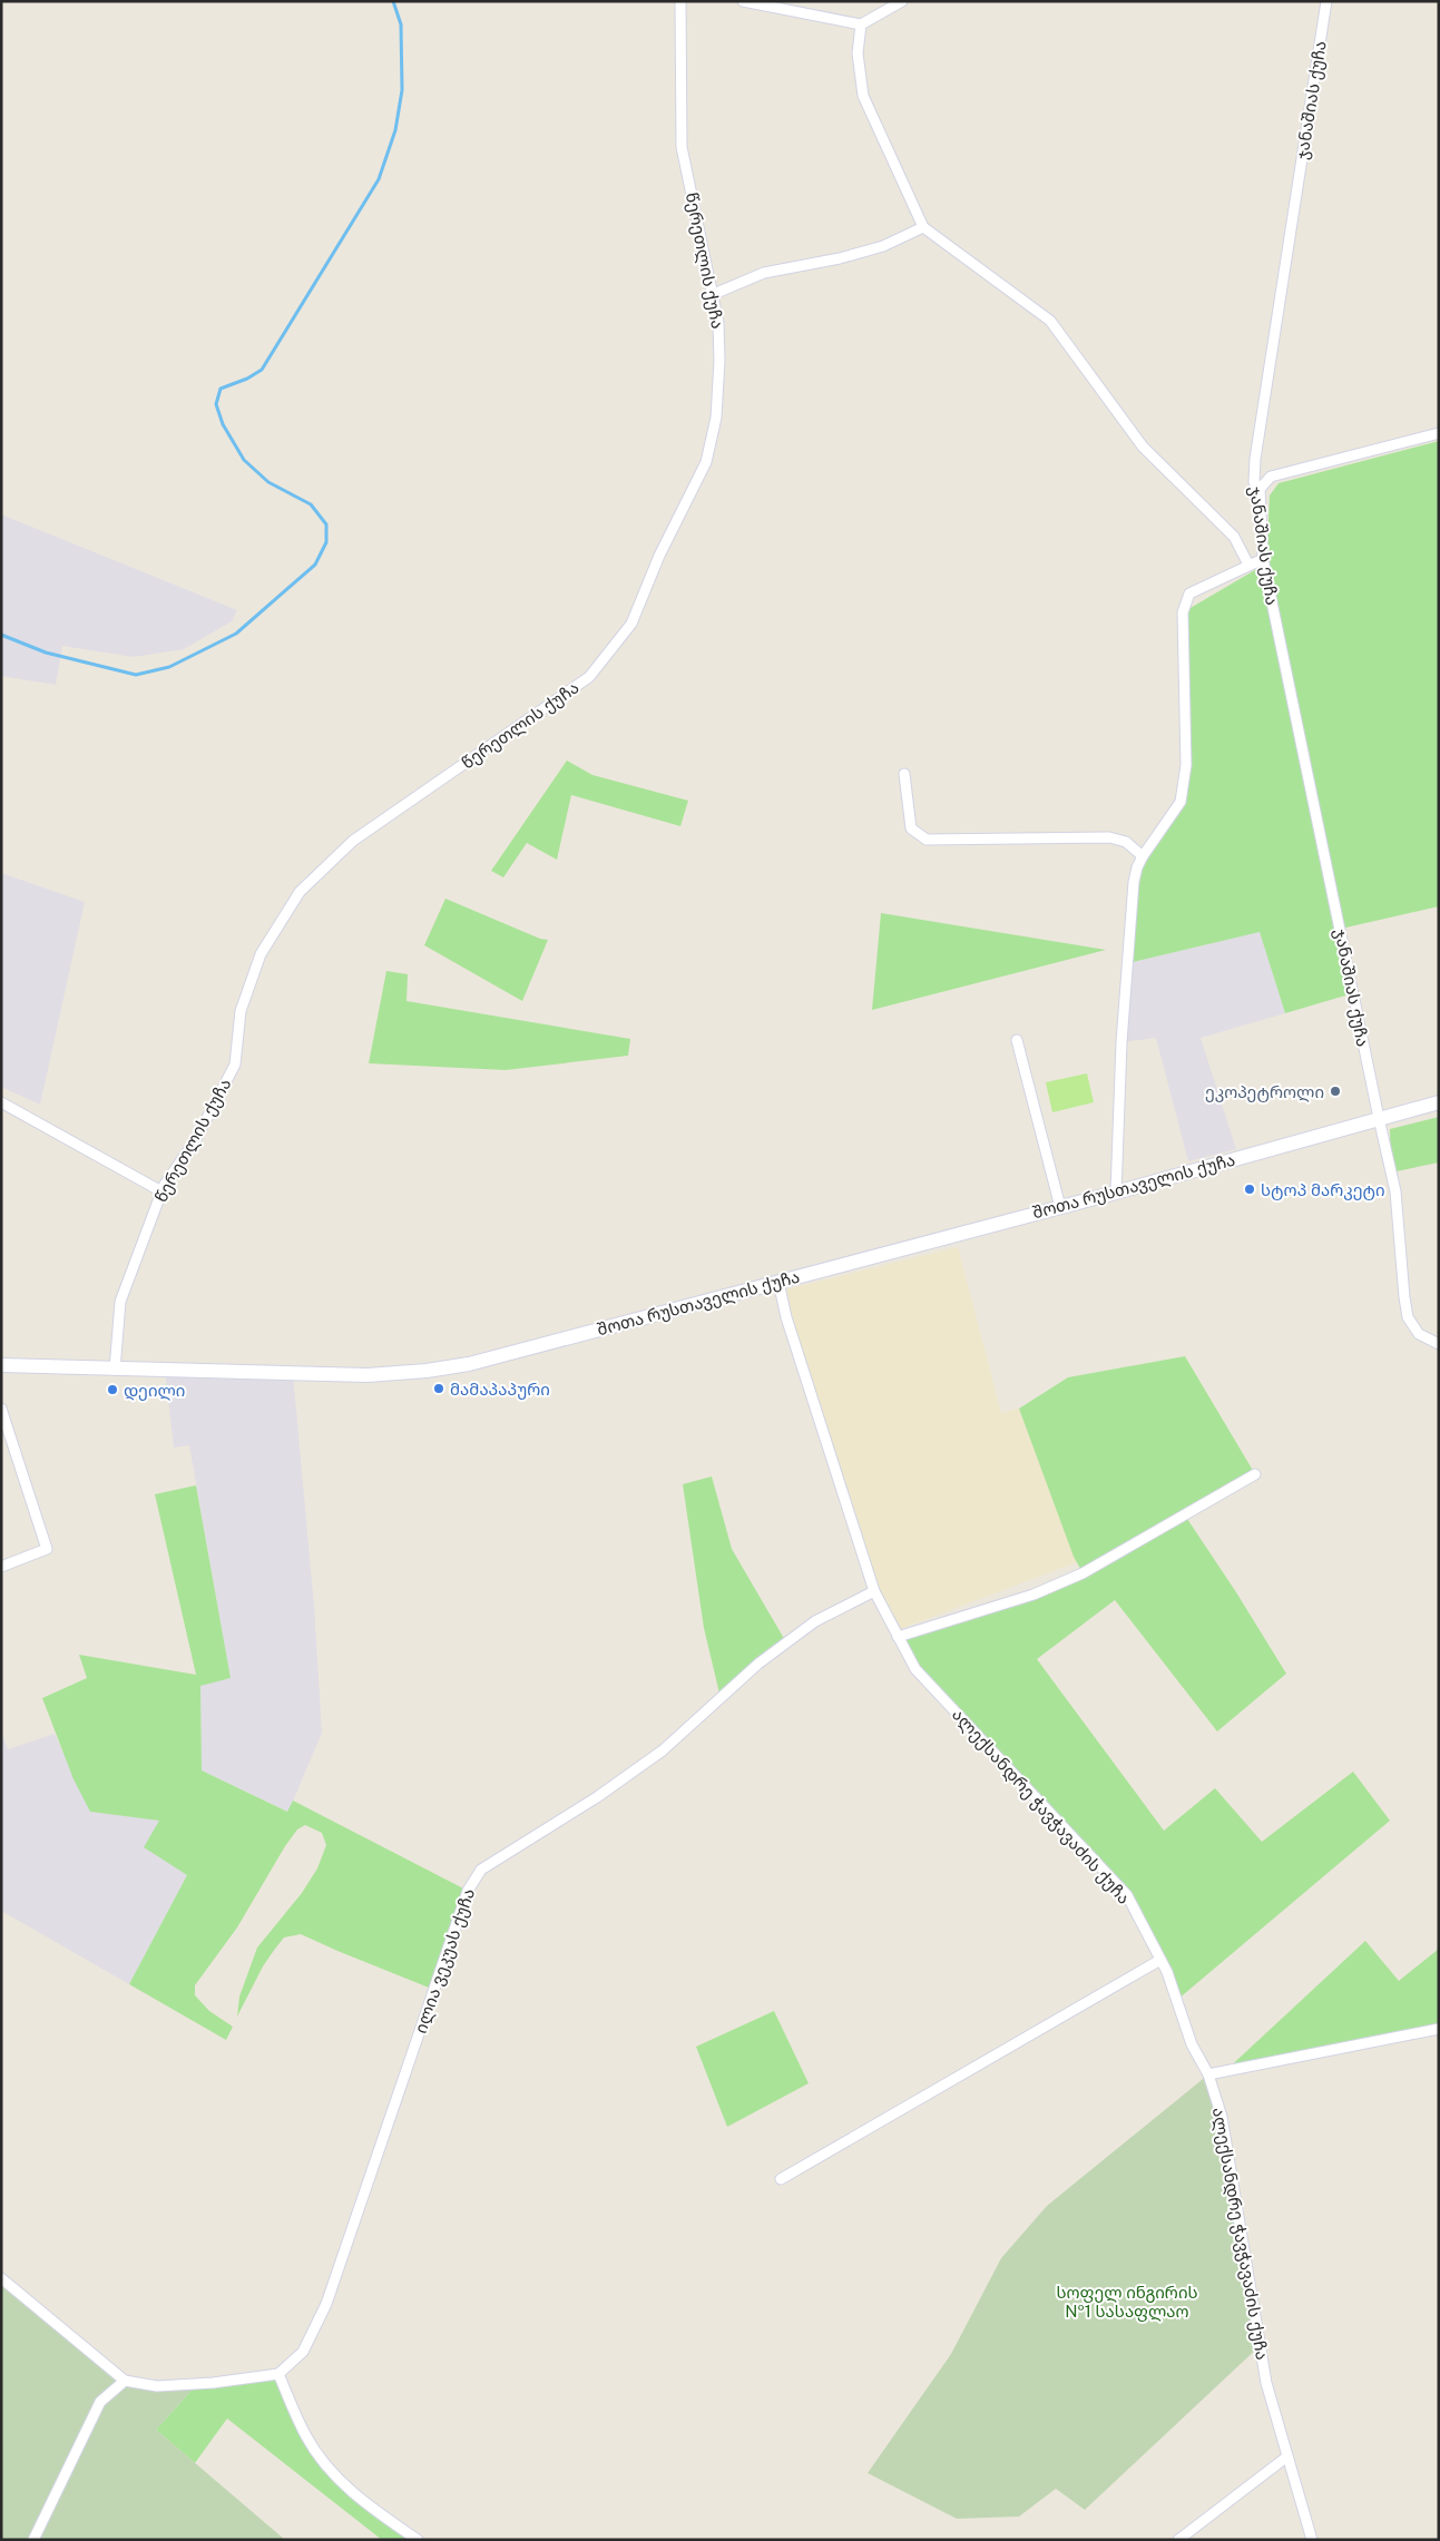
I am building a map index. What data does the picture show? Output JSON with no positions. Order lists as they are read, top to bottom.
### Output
{
  "streets": {
    "main road": ["შოთა რუსთაველის ქუჩა"],
    "street": [
      "ჯანაშიას ქუჩა",
      "წერეთლის ქუჩა",
      "ალექსანდრე ჭავჭავაძის ქუჩა",
      "ილია ვეკუას ქუჩა"
    ]
  },
  "crossings": [
    ["ჯანაშიას ქუჩა", "შოთა რუსთაველის ქუჩა"],
    ["წერეთლის ქუჩა", "შოთა რუსთაველის ქუჩა"],
    ["შოთა რუსთაველის ქუჩა", "ალექსანდრე ჭავჭავაძის ქუჩა"],
    ["ალექსანდრე ჭავჭავაძის ქუჩა", "ილია ვეკუას ქუჩა"]
  ],
  "parks": ["სოფელ ინგირის №1 სასაფლაო"],
  "places": [
    "ეკოპეტროლი",
    "სტოპ მარკეტი",
    "მამაპაპური",
    "დეილი"
  ]
}
